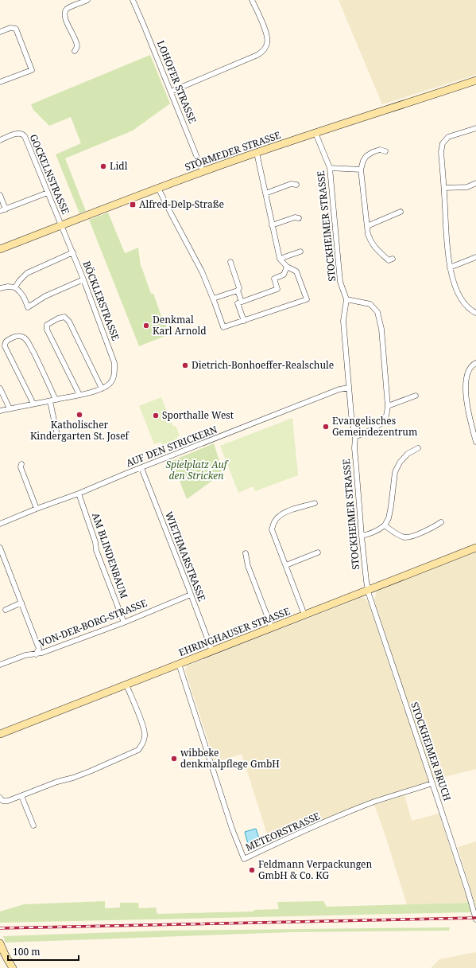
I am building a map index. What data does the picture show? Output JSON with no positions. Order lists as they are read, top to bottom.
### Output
{
  "streets": {
    "main road": ["STÖRMEDER STRASSE", "EHRINGHAUSER STRASSE"],
    "street": [
      "LOHOFER STRASSE",
      "GOCKELNSTRASSE",
      "STOCKHEIMER STRASSE",
      "BÖCKLERSTRASSE",
      "AUF DEN STRICKERN",
      "AM BLINDENBAUM",
      "WIETHMARSTRASSE",
      "VON-DER-BORG-STRASSE",
      "STOCKHEIMER BRUCH",
      "METEORSTRASSE"
    ]
  },
  "crossings": [
    ["LOHOFER STRASSE", "STÖRMEDER STRASSE"],
    ["STÖRMEDER STRASSE", "GOCKELNSTRASSE"],
    ["STÖRMEDER STRASSE", "STOCKHEIMER STRASSE"],
    ["STÖRMEDER STRASSE", "BÖCKLERSTRASSE"],
    ["GOCKELNSTRASSE", "BÖCKLERSTRASSE"],
    ["STOCKHEIMER STRASSE", "AUF DEN STRICKERN"],
    ["STOCKHEIMER STRASSE", "EHRINGHAUSER STRASSE"],
    ["STOCKHEIMER STRASSE", "STOCKHEIMER BRUCH"],
    ["AUF DEN STRICKERN", "AM BLINDENBAUM"],
    ["AUF DEN STRICKERN", "WIETHMARSTRASSE"],
    ["AM BLINDENBAUM", "VON-DER-BORG-STRASSE"],
    ["WIETHMARSTRASSE", "VON-DER-BORG-STRASSE"],
    ["WIETHMARSTRASSE", "EHRINGHAUSER STRASSE"],
    ["EHRINGHAUSER STRASSE", "STOCKHEIMER BRUCH"],
    ["EHRINGHAUSER STRASSE", "METEORSTRASSE"],
    ["STOCKHEIMER BRUCH", "METEORSTRASSE"]
  ],
  "parks": ["Spielplatz Auf den Stricken"],
  "places": {
    "other": [
      "Lidl",
      "Denkmal Karl Arnold",
      "Dietrich-Bonhoeffer-Realschule",
      "Katholischer Kindergarten St. Josef",
      "Sporthalle West",
      "Evangelisches Gemeindezentrum",
      "wibbeke denkmalpflege GmbH",
      "Feldmann Verpackungen GmbH & Co. KG"
    ],
    "transit": ["Alfred-Delp-Straße"]
  },
  "scale_bar": "100 m"
}
